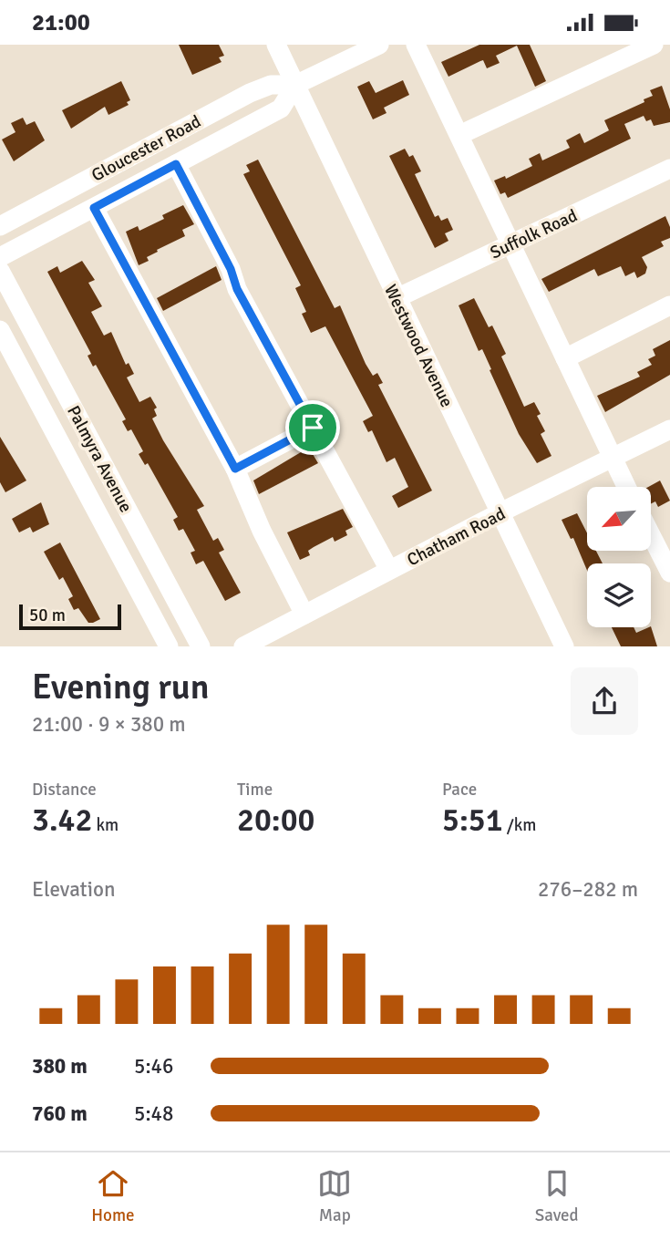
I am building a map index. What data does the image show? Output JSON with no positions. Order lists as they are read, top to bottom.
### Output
{
  "streets": {
    "street": [
      "Gloucester Road",
      "Suffolk Road",
      "Westwood Avenue",
      "Palmyra Avenue",
      "Chatham Road"
    ]
  },
  "crossings": [
    ["Gloucester Road", "Westwood Avenue"],
    ["Suffolk Road", "Westwood Avenue"],
    ["Westwood Avenue", "Chatham Road"]
  ],
  "scale_bar": "50 m",
  "north": "bottom left",
  "page": {
    "status": "21:00",
    "scale": "50 m",
    "heading": ["Evening run", "21:00 · 9 × 380 m"],
    "stats": [
      ["Distance", "3.42 km"],
      ["Time", "20:00"],
      ["Pace", "5:51 /km"]
    ],
    "chart": ["Elevation", "276–282 m"],
    "list": [
      {
        "name": "380 m",
        "note": "5:46"
      },
      {
        "name": "760 m",
        "note": "5:48"
      }
    ],
    "tabs": ["Home", "Map", "Saved"]
  }
}
